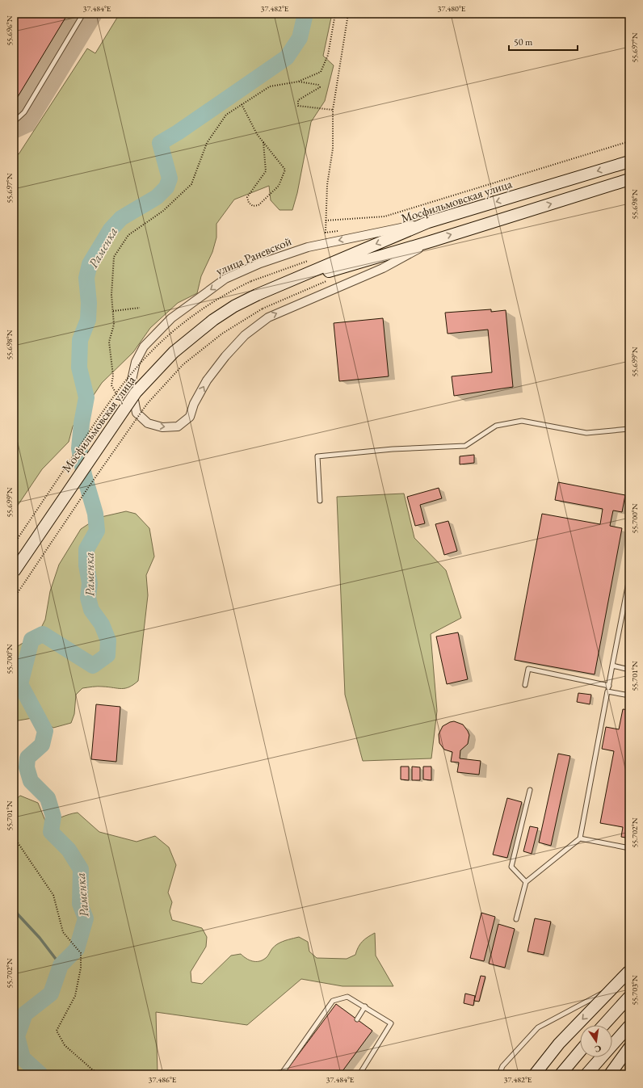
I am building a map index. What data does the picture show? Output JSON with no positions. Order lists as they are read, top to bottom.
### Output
{
  "streets": {
    "street": ["Мосфильмовская улица", "улица Раневской"]
  },
  "crossings": [
    ["Мосфильмовская улица", "улица Раневской"]
  ],
  "water": ["Раменка"],
  "scale_bar": "50 m",
  "north": "bottom",
  "coordinates": [
    "37.484°E",
    "37.482°E",
    "37.480°E",
    "55.696°N",
    "55.697°N",
    "55.698°N",
    "55.699°N",
    "55.700°N",
    "55.701°N",
    "55.702°N",
    "55.703°N",
    "37.486°E"
  ]
}
